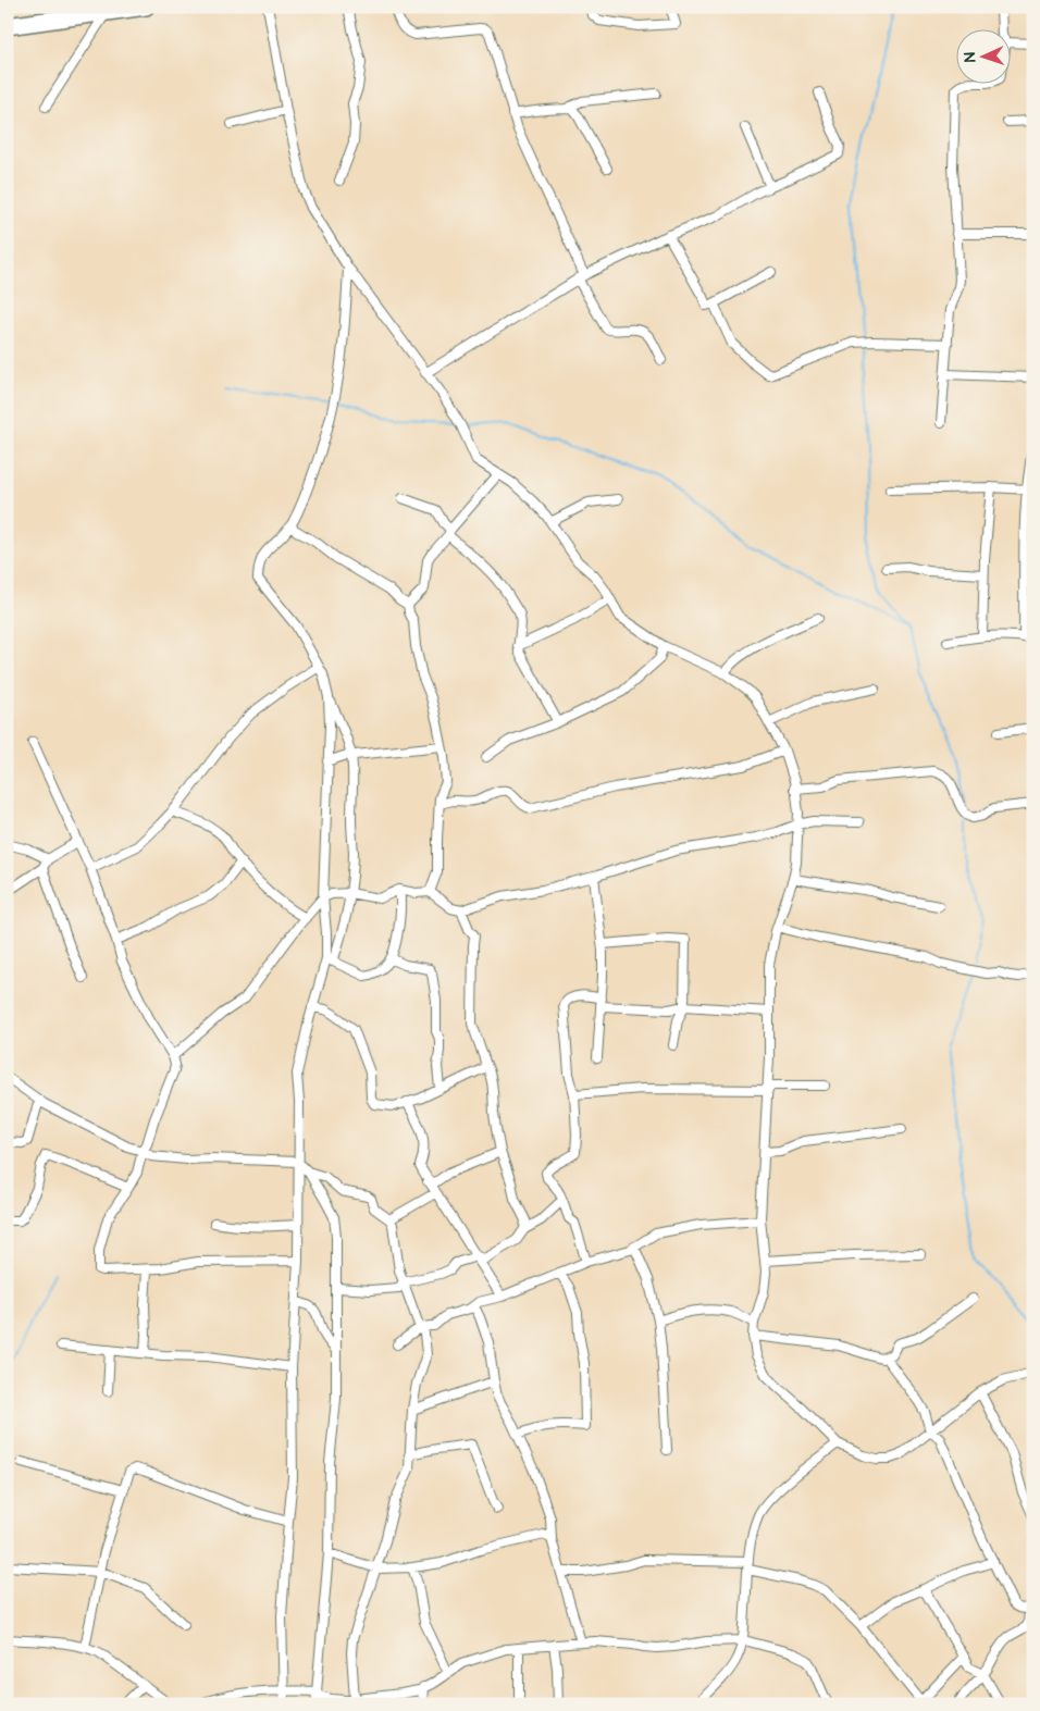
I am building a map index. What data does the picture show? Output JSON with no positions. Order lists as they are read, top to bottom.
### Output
{
  "north": "left"
}
